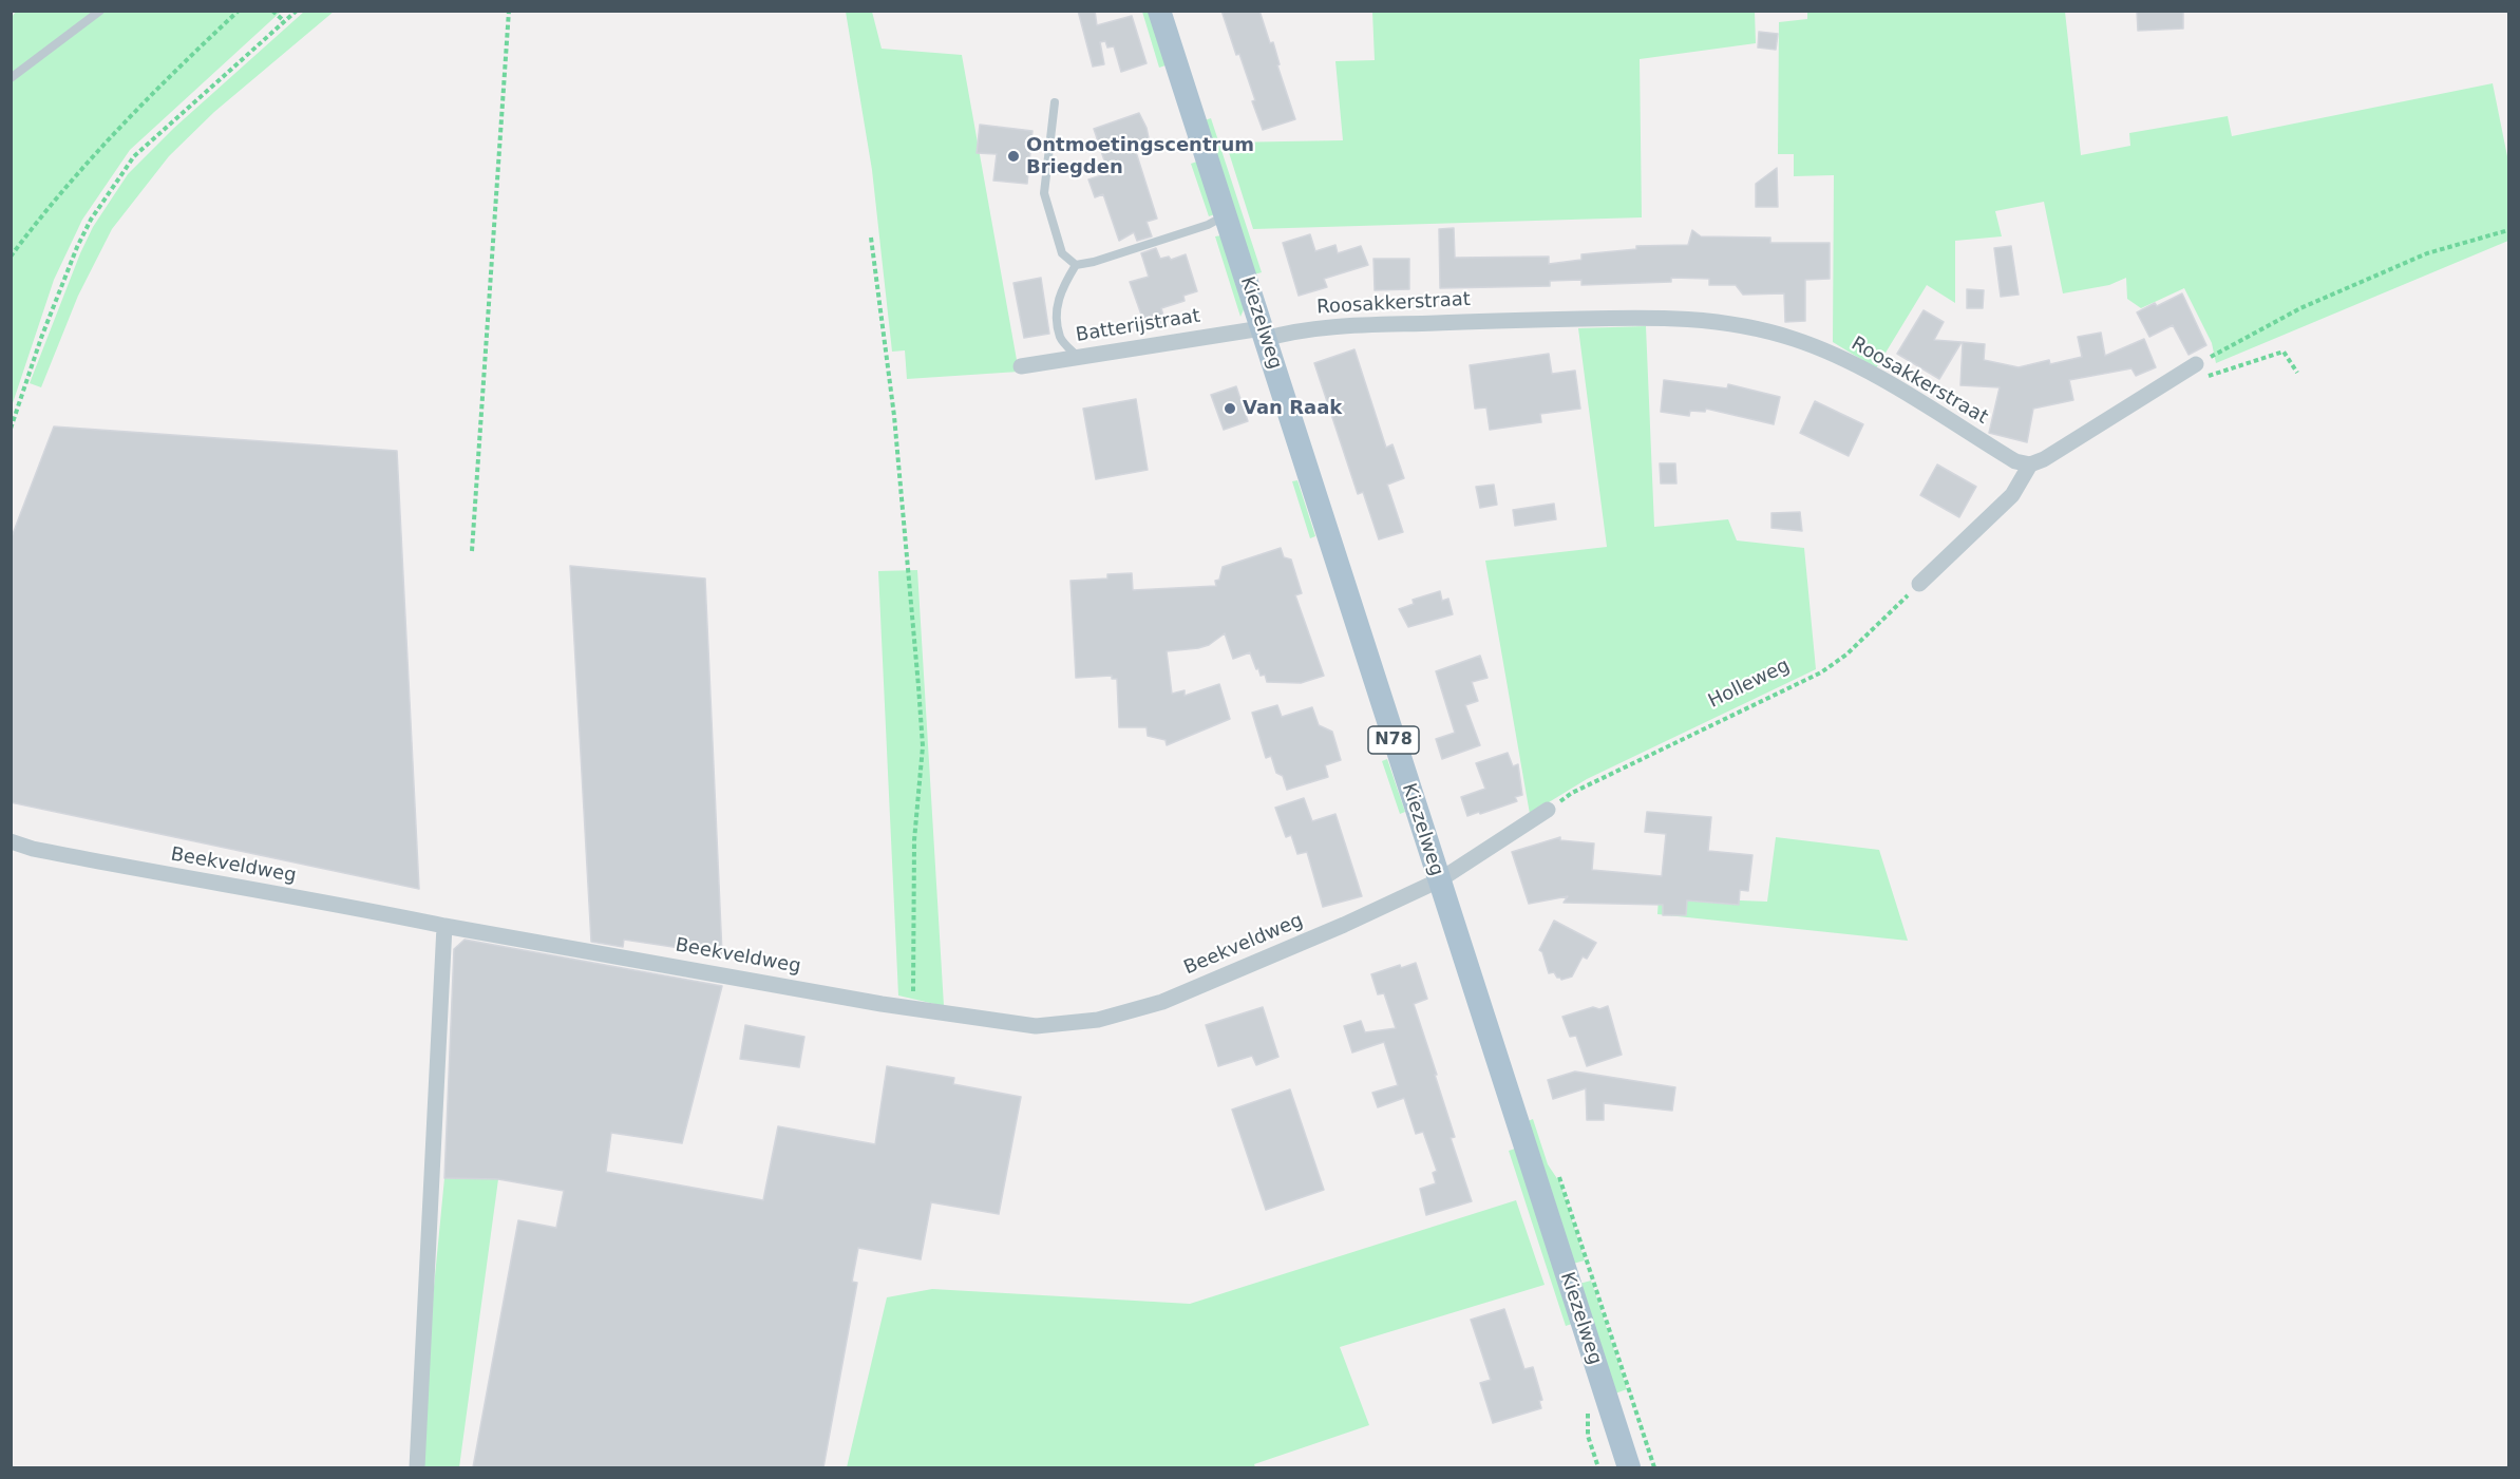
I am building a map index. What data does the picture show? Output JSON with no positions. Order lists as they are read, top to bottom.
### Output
{
  "streets": {
    "main road": ["Kiezelweg", "N78"],
    "street": ["Roosakkerstraat", "Batterijstraat", "Beekveldweg"],
    "path": ["Holleweg"]
  },
  "crossings": [
    ["Roosakkerstraat", "Kiezelweg"],
    ["Roosakkerstraat", "Batterijstraat"],
    ["Kiezelweg", "Batterijstraat"],
    ["Kiezelweg", "Beekveldweg"]
  ],
  "places": ["Ontmoetingscentrum Briegden", "Van Raak"]
}
